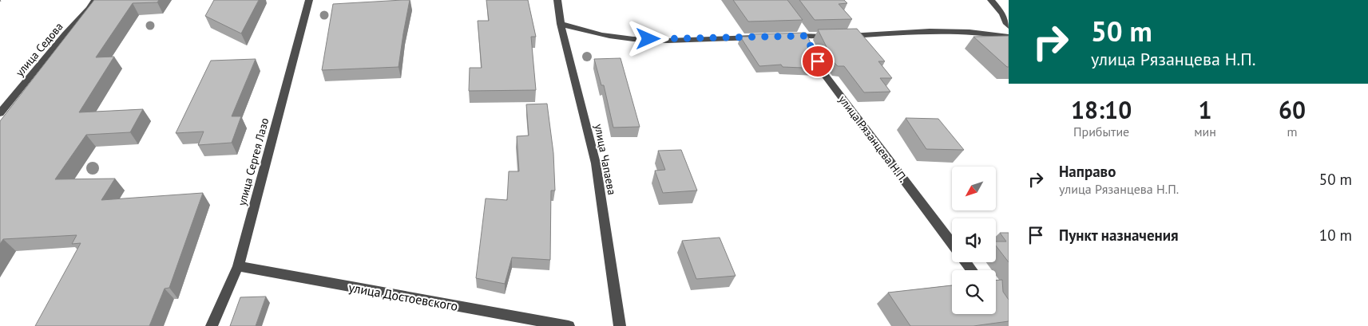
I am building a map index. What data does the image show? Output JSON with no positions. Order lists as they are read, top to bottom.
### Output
{
  "streets": {
    "street": [
      "улица Седова",
      "улица Рязанцева Н.П.",
      "улица Чапаева",
      "улица Сергея Лазо",
      "улица Достоевского"
    ]
  },
  "crossings": [
    ["улица Сергея Лазо", "улица Достоевского"]
  ],
  "north": "bottom left",
  "page": {
    "turn": ["50 m", "улица Рязанцева Н.П."],
    "eta": [
      "18:10",
      "Прибытие",
      "1",
      "мин",
      "60",
      "m"
    ],
    "list": [
      {
        "name": "Направо",
        "note": "улица Рязанцева Н.П.",
        "value": "50 m"
      },
      {
        "name": "Пункт назначения",
        "value": "10 m"
      }
    ]
  }
}
